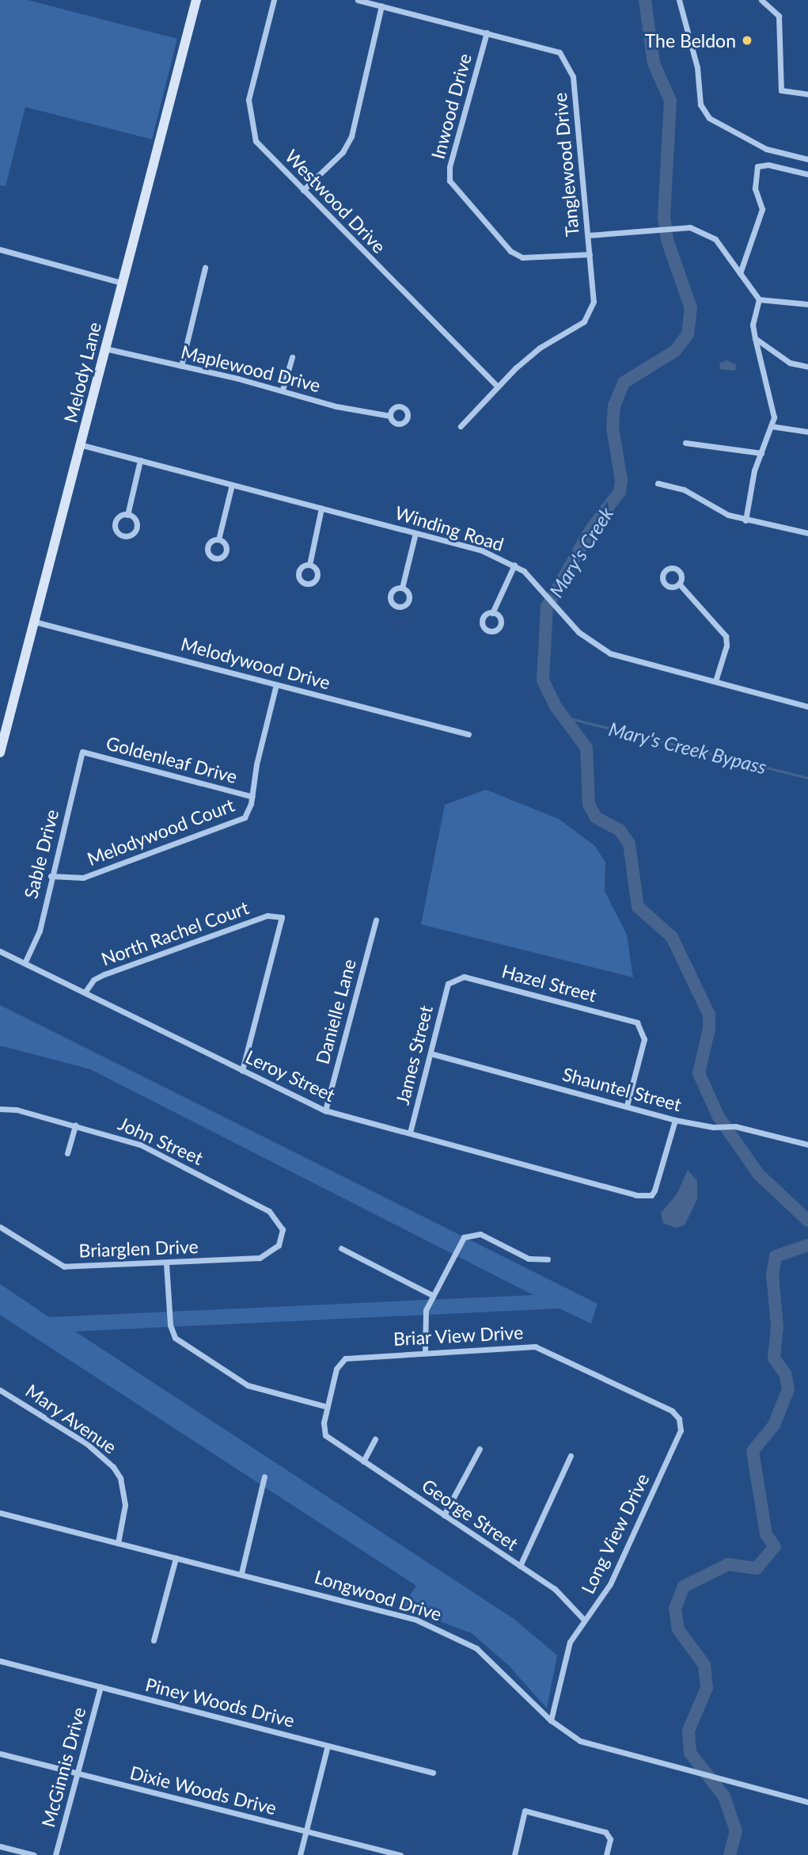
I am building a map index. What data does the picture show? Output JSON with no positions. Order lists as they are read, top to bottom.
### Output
{
  "streets": {
    "street": [
      "Inwood Drive",
      "Tanglewood Drive",
      "Westwood Drive",
      "Maplewood Drive",
      "Melody Lane",
      "Winding Road",
      "Melodywood Drive",
      "Goldenleaf Drive",
      "Melodywood Court",
      "Sable Drive",
      "North Rachel Court",
      "Hazel Street",
      "Danielle Lane",
      "James Street",
      "Leroy Street",
      "Shauntel Street",
      "John Street",
      "Briarglen Drive",
      "Briar View Drive",
      "Mary Avenue",
      "George Street",
      "Long View Drive",
      "Longwood Drive",
      "Piney Woods Drive",
      "McGinnis Drive",
      "Dixie Woods Drive"
    ]
  },
  "crossings": [
    ["Inwood Drive", "Tanglewood Drive"],
    ["Tanglewood Drive", "Westwood Drive"],
    ["Maplewood Drive", "Melody Lane"],
    ["Melody Lane", "Winding Road"],
    ["Melody Lane", "Melodywood Drive"],
    ["Melodywood Drive", "Melodywood Court"],
    ["Goldenleaf Drive", "Melodywood Court"],
    ["Goldenleaf Drive", "Sable Drive"],
    ["Melodywood Court", "Sable Drive"],
    ["Sable Drive", "Leroy Street"],
    ["North Rachel Court", "Leroy Street"],
    ["Hazel Street", "James Street"],
    ["Hazel Street", "Shauntel Street"],
    ["Danielle Lane", "Leroy Street"],
    ["James Street", "Leroy Street"],
    ["James Street", "Shauntel Street"],
    ["Leroy Street", "Shauntel Street"],
    ["John Street", "Briarglen Drive"],
    ["Briar View Drive", "George Street"],
    ["Briar View Drive", "Long View Drive"],
    ["Mary Avenue", "Longwood Drive"],
    ["George Street", "Long View Drive"],
    ["Long View Drive", "Longwood Drive"],
    ["Piney Woods Drive", "McGinnis Drive"],
    ["McGinnis Drive", "Dixie Woods Drive"]
  ],
  "water": ["Mary's Creek", "Mary's Creek Bypass"],
  "places": ["The Beldon"]
}
